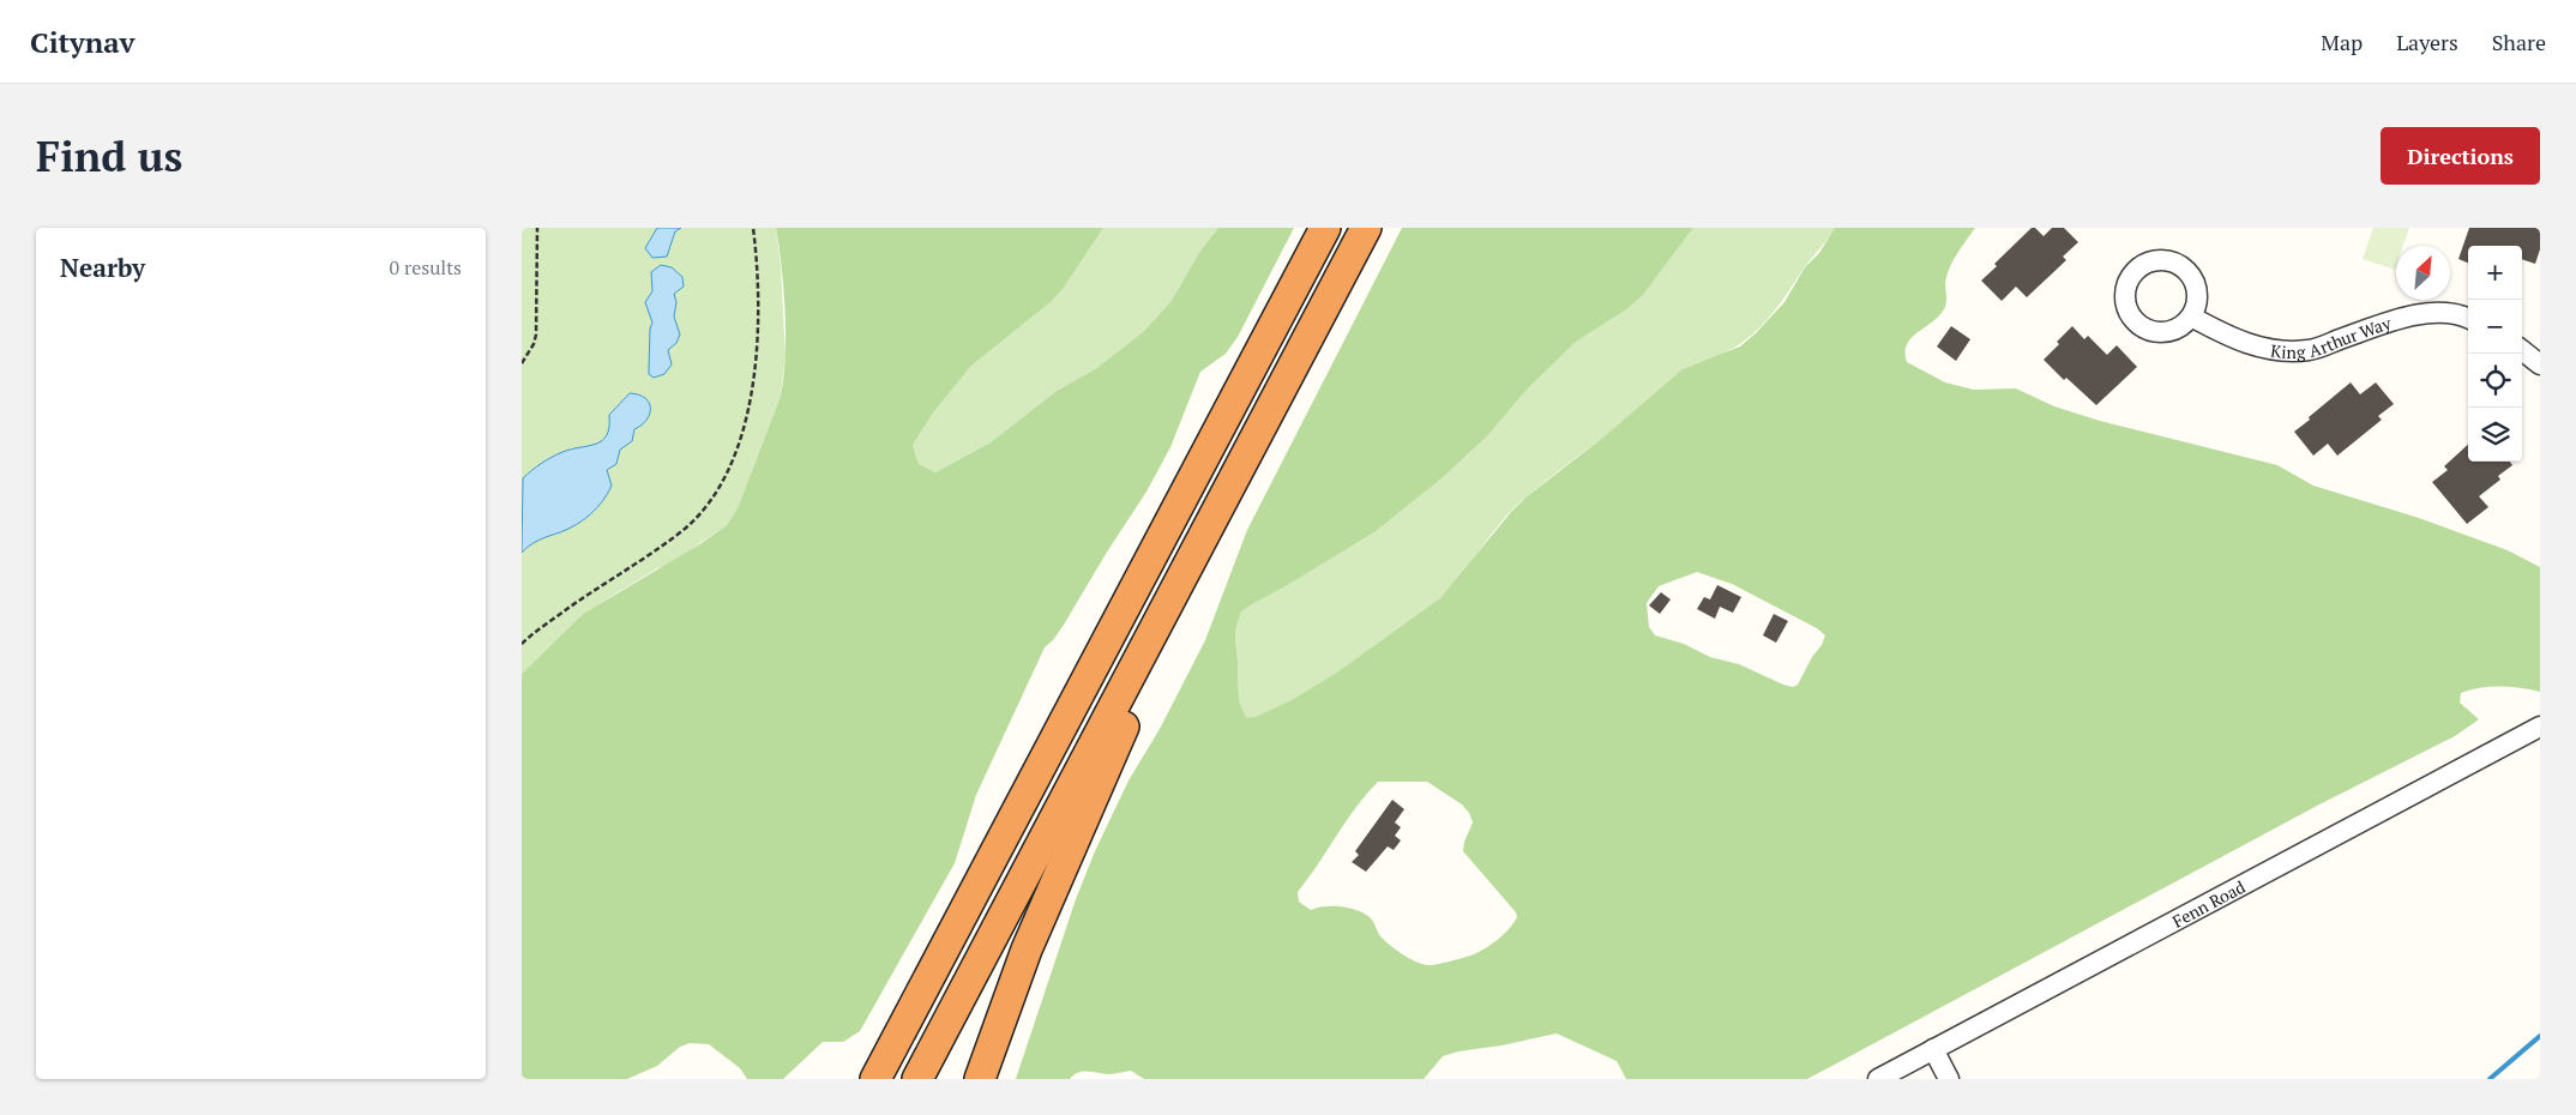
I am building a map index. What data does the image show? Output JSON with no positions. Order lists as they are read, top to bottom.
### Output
{
  "streets": {
    "street": ["King Arthur Way", "Fenn Road"]
  },
  "north": "top right",
  "page": {
    "header": "Citynav",
    "nav": ["Map", "Layers", "Share"],
    "buttons": "Directions",
    "title": "Find us",
    "heading": ["Nearby", "0 results"],
    "map_buttons": ["+", "−"]
  }
}
